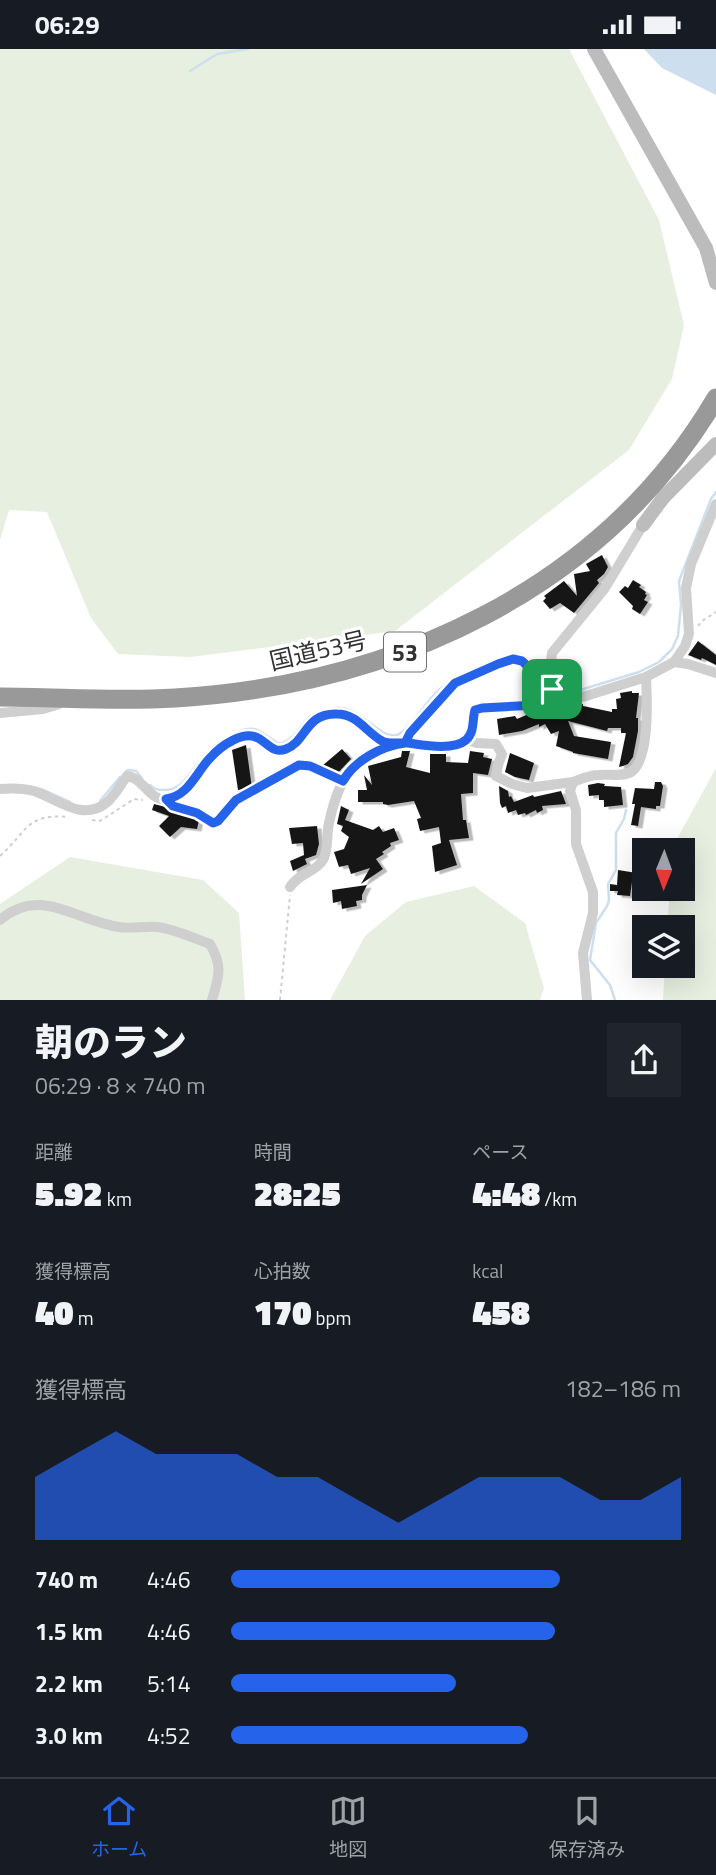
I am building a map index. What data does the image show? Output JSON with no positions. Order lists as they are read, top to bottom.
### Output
{
  "streets": {
    "highway": ["国道53号", "53"]
  },
  "north": "bottom",
  "page": {
    "status": "06:29",
    "heading": ["朝のラン", "06:29 · 8 × 740 m"],
    "stats": [
      ["距離", "5.92 km"],
      ["時間", "28:25"],
      ["ペース", "4:48 /km"],
      ["獲得標高", "40 m"],
      ["心拍数", "170 bpm"],
      ["kcal", "458"]
    ],
    "chart": ["獲得標高", "182–186 m"],
    "list": [
      {
        "name": "740 m",
        "note": "4:46"
      },
      {
        "name": "1.5 km",
        "note": "4:46"
      },
      {
        "name": "2.2 km",
        "note": "5:14"
      },
      {
        "name": "3.0 km",
        "note": "4:52"
      }
    ],
    "tabs": ["ホーム", "地図", "保存済み"]
  }
}
